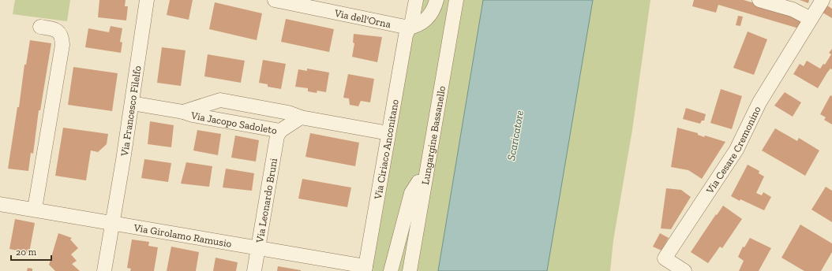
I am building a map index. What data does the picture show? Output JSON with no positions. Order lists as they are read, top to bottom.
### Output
{
  "streets": {
    "street": [
      "Via dell'Orna",
      "Via Francesco Filelfo",
      "Via Jacopo Sadoleto",
      "Lungargine Bassanello",
      "Via Ciriaco Anconitano",
      "Via Cesare Cremonino",
      "Via Leonardo Bruni",
      "Via Girolamo Ramusio"
    ]
  },
  "crossings": [
    ["Via dell'Orna", "Via Ciriaco Anconitano"],
    ["Via Francesco Filelfo", "Via Jacopo Sadoleto"],
    ["Via Francesco Filelfo", "Via Girolamo Ramusio"],
    ["Via Jacopo Sadoleto", "Via Ciriaco Anconitano"],
    ["Via Jacopo Sadoleto", "Via Leonardo Bruni"],
    ["Via Ciriaco Anconitano", "Via Girolamo Ramusio"],
    ["Via Leonardo Bruni", "Via Girolamo Ramusio"]
  ],
  "water": ["Scaricatore"],
  "scale_bar": "20 m"
}
